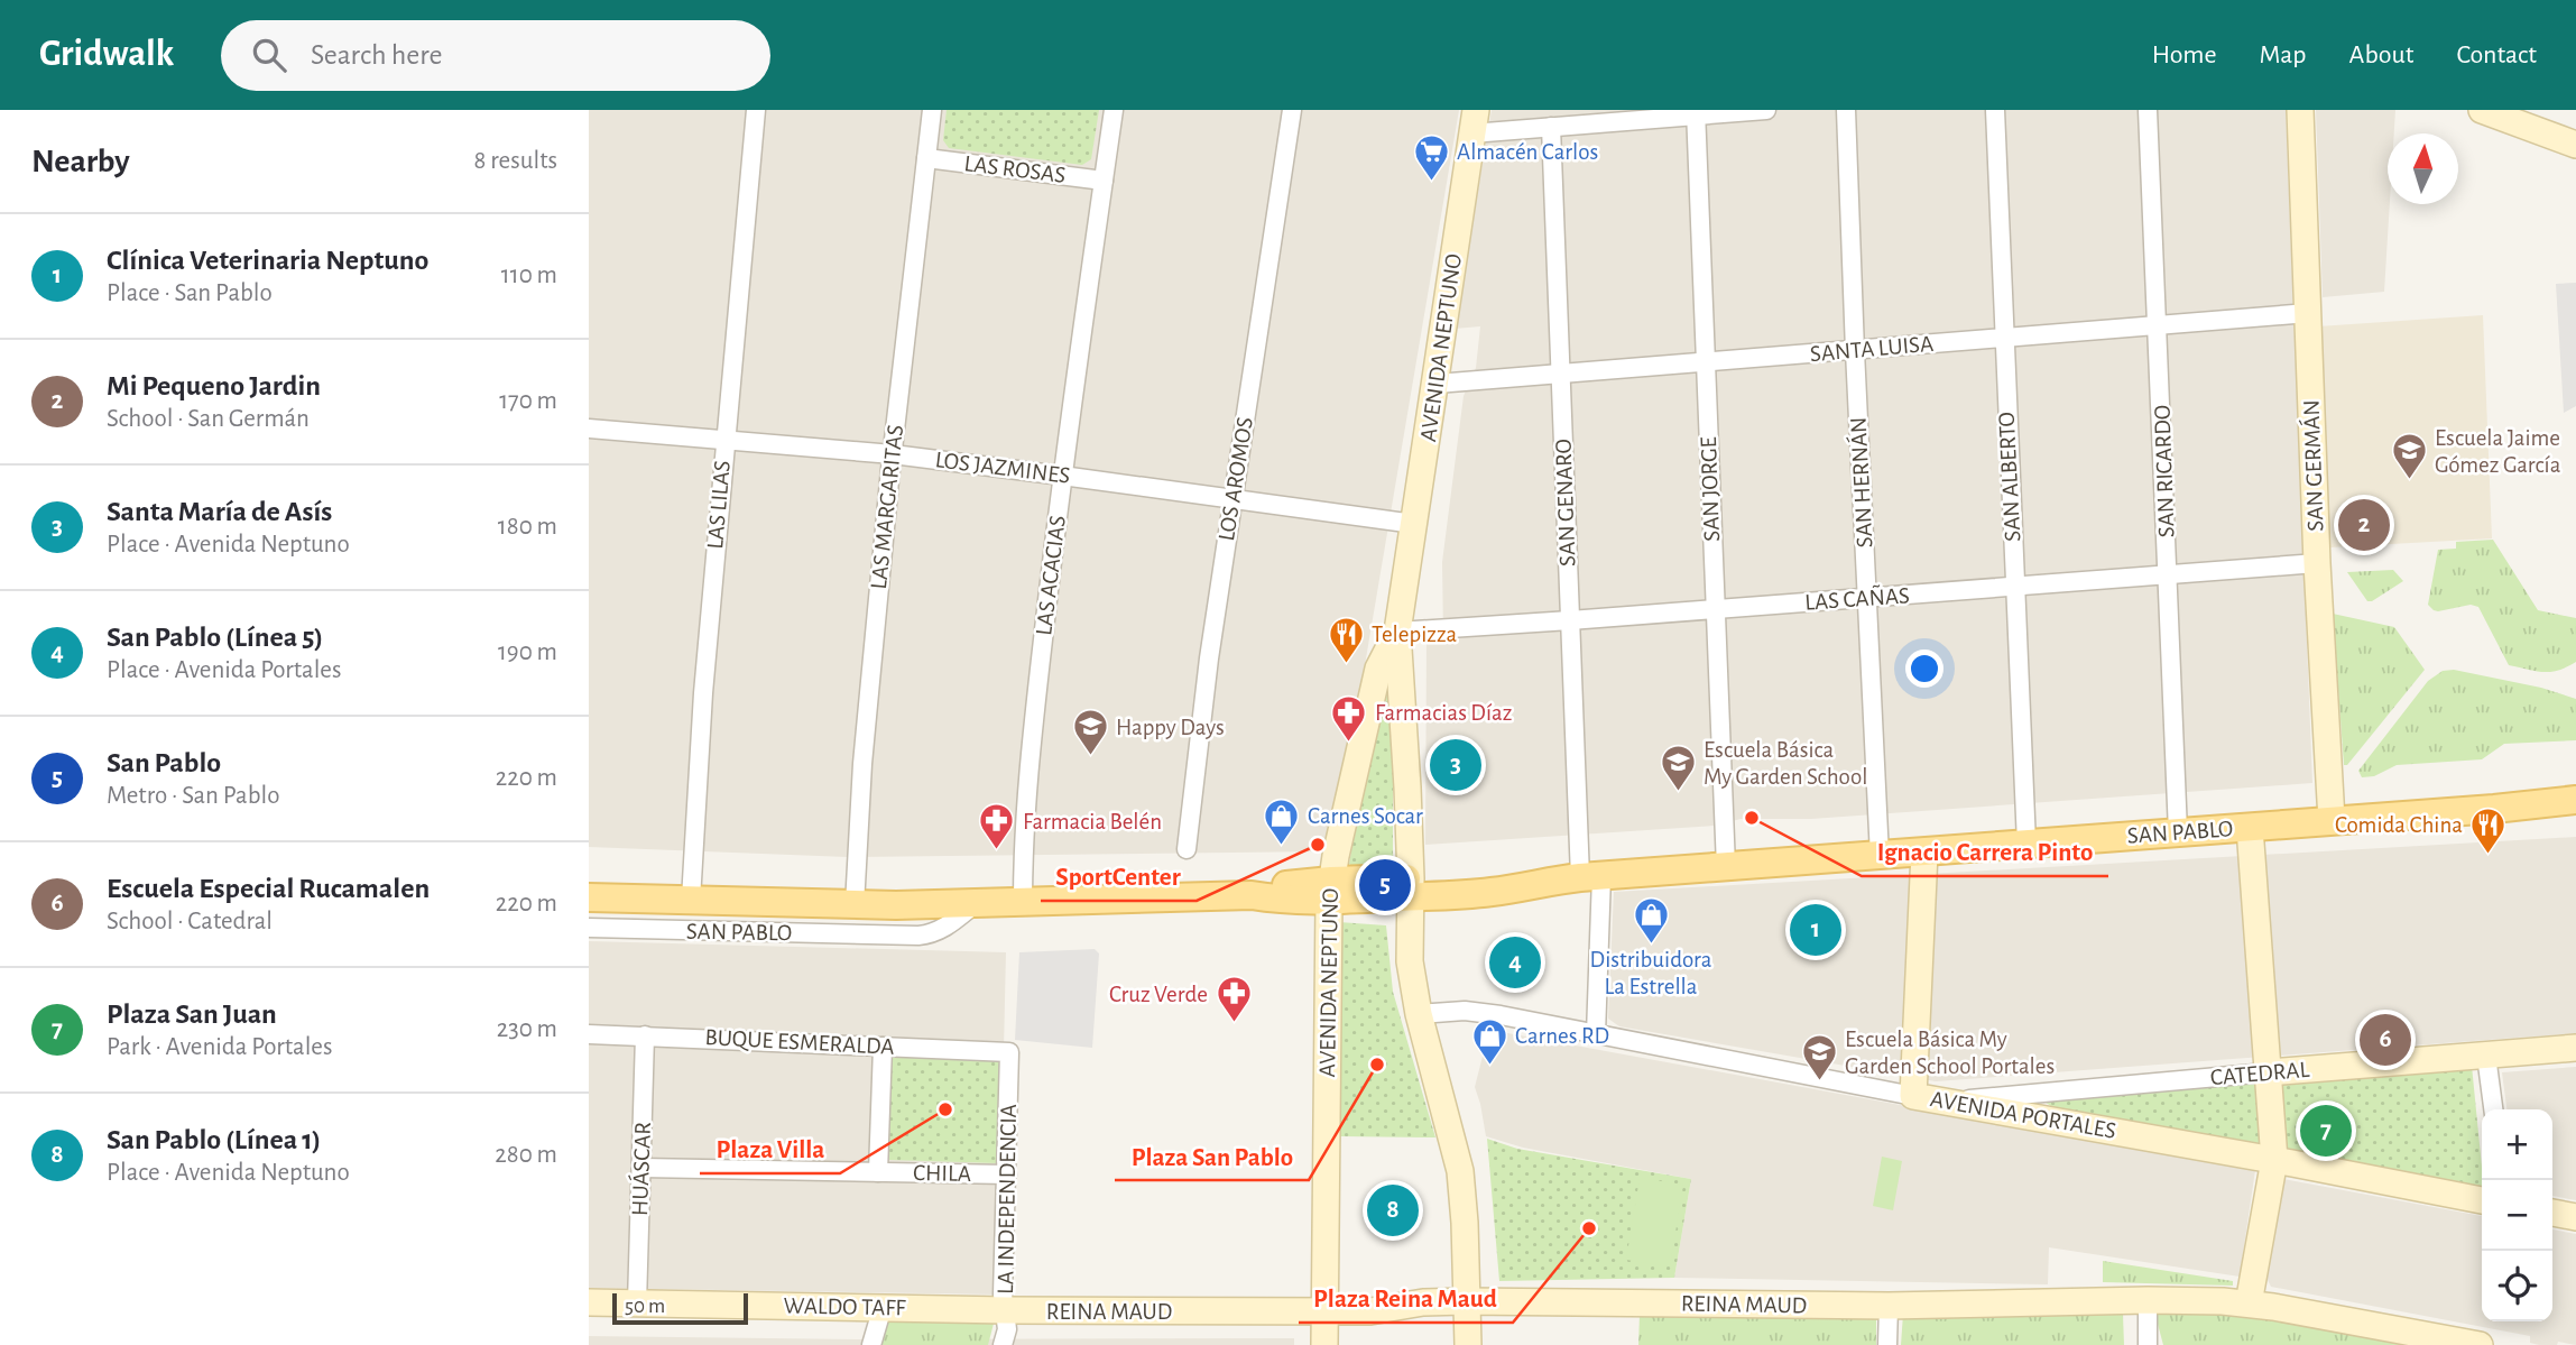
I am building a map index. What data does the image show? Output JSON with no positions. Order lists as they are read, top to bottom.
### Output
{
  "streets": {
    "main road": ["SAN PABLO"],
    "street": [
      "LAS ROSAS",
      "AVENIDA NEPTUNO",
      "SANTA LUISA",
      "SAN GERMÁN",
      "LOS JAZMINES",
      "SAN RICARDO",
      "SAN ALBERTO",
      "LOS AROMOS",
      "SAN HERNÁN",
      "SAN JORGE",
      "SAN GENARO",
      "LAS LILAS",
      "LAS MARGARITAS",
      "LAS ACACIAS",
      "LAS CAÑAS",
      "BUQUE ESMERALDA",
      "CATEDRAL",
      "AVENIDA PORTALES",
      "HUÁSCAR",
      "CHILA",
      "LA INDEPENDENCIA",
      "REINA MAUD",
      "WALDO TAFF"
    ]
  },
  "crossings": [
    ["LAS ROSAS", "LAS MARGARITAS"],
    ["LAS ROSAS", "LAS ACACIAS"],
    ["AVENIDA NEPTUNO", "SANTA LUISA"],
    ["AVENIDA NEPTUNO", "LOS JAZMINES"],
    ["AVENIDA NEPTUNO", "LAS CAÑAS"],
    ["AVENIDA NEPTUNO", "SAN PABLO"],
    ["AVENIDA NEPTUNO", "AVENIDA PORTALES"],
    ["AVENIDA NEPTUNO", "REINA MAUD"],
    ["SANTA LUISA", "SAN GERMÁN"],
    ["SANTA LUISA", "SAN RICARDO"],
    ["SANTA LUISA", "SAN ALBERTO"],
    ["SANTA LUISA", "SAN HERNÁN"],
    ["SANTA LUISA", "SAN JORGE"],
    ["SANTA LUISA", "SAN GENARO"],
    ["SAN GERMÁN", "LAS CAÑAS"],
    ["SAN GERMÁN", "SAN PABLO"],
    ["LOS JAZMINES", "LOS AROMOS"],
    ["LOS JAZMINES", "LAS LILAS"],
    ["LOS JAZMINES", "LAS MARGARITAS"],
    ["LOS JAZMINES", "LAS ACACIAS"],
    ["SAN RICARDO", "LAS CAÑAS"],
    ["SAN RICARDO", "SAN PABLO"],
    ["SAN ALBERTO", "LAS CAÑAS"],
    ["SAN ALBERTO", "SAN PABLO"],
    ["SAN HERNÁN", "LAS CAÑAS"],
    ["SAN HERNÁN", "SAN PABLO"],
    ["SAN JORGE", "LAS CAÑAS"],
    ["SAN JORGE", "SAN PABLO"],
    ["SAN GENARO", "LAS CAÑAS"],
    ["SAN GENARO", "SAN PABLO"],
    ["LAS LILAS", "SAN PABLO"],
    ["LAS MARGARITAS", "SAN PABLO"],
    ["LAS ACACIAS", "SAN PABLO"],
    ["BUQUE ESMERALDA", "HUÁSCAR"],
    ["BUQUE ESMERALDA", "LA INDEPENDENCIA"],
    ["CATEDRAL", "AVENIDA PORTALES"],
    ["HUÁSCAR", "CHILA"],
    ["HUÁSCAR", "WALDO TAFF"],
    ["CHILA", "LA INDEPENDENCIA"],
    ["LA INDEPENDENCIA", "REINA MAUD"],
    ["LA INDEPENDENCIA", "WALDO TAFF"],
    ["REINA MAUD", "WALDO TAFF"]
  ],
  "places": {
    "supermarket": ["Almacén Carlos"],
    "school or university": [
      "Escuela Jaime Gómez García",
      "Happy Days",
      "Escuela Básica My Garden School",
      "Escuela Básica My Garden School Portales"
    ],
    "restaurant": ["Telepizza", "Comida China"],
    "pharmacy": ["Farmacias Díaz", "Farmacia Belén", "Cruz Verde"],
    "other": [
      "Ignacio Carrera Pinto",
      "SportCenter",
      "Plaza San Pablo",
      "Plaza Villa",
      "Plaza Reina Maud"
    ],
    "shop": ["Carnes Socar", "Distribuidora La Estrella", "Carnes RD"]
  },
  "scale_bar": "50 m",
  "north": "top",
  "page": {
    "header": "Gridwalk",
    "search": "Search here",
    "nav": [
      "Home",
      "Map",
      "About",
      "Contact"
    ],
    "heading": ["Nearby", "8 results"],
    "list": [
      {
        "mark": "1",
        "name": "Clínica Veterinaria Neptuno",
        "note": "Place · San Pablo",
        "value": "110 m"
      },
      {
        "mark": "2",
        "name": "Mi Pequeno Jardin",
        "note": "School · San Germán",
        "value": "170 m"
      },
      {
        "mark": "3",
        "name": "Santa María de Asís",
        "note": "Place · Avenida Neptuno",
        "value": "180 m"
      },
      {
        "mark": "4",
        "name": "San Pablo (Línea 5)",
        "note": "Place · Avenida Portales",
        "value": "190 m"
      },
      {
        "mark": "5",
        "name": "San Pablo",
        "note": "Metro · San Pablo",
        "value": "220 m"
      },
      {
        "mark": "6",
        "name": "Escuela Especial Rucamalen",
        "note": "School · Catedral",
        "value": "220 m"
      },
      {
        "mark": "7",
        "name": "Plaza San Juan",
        "note": "Park · Avenida Portales",
        "value": "230 m"
      },
      {
        "mark": "8",
        "name": "San Pablo (Línea 1)",
        "note": "Place · Avenida Neptuno",
        "value": "280 m"
      }
    ],
    "pins": [
      "2",
      "3",
      "5",
      "1",
      "4",
      "6",
      "7",
      "8"
    ],
    "map_buttons": ["+", "−"],
    "scale": "50 m"
  }
}
